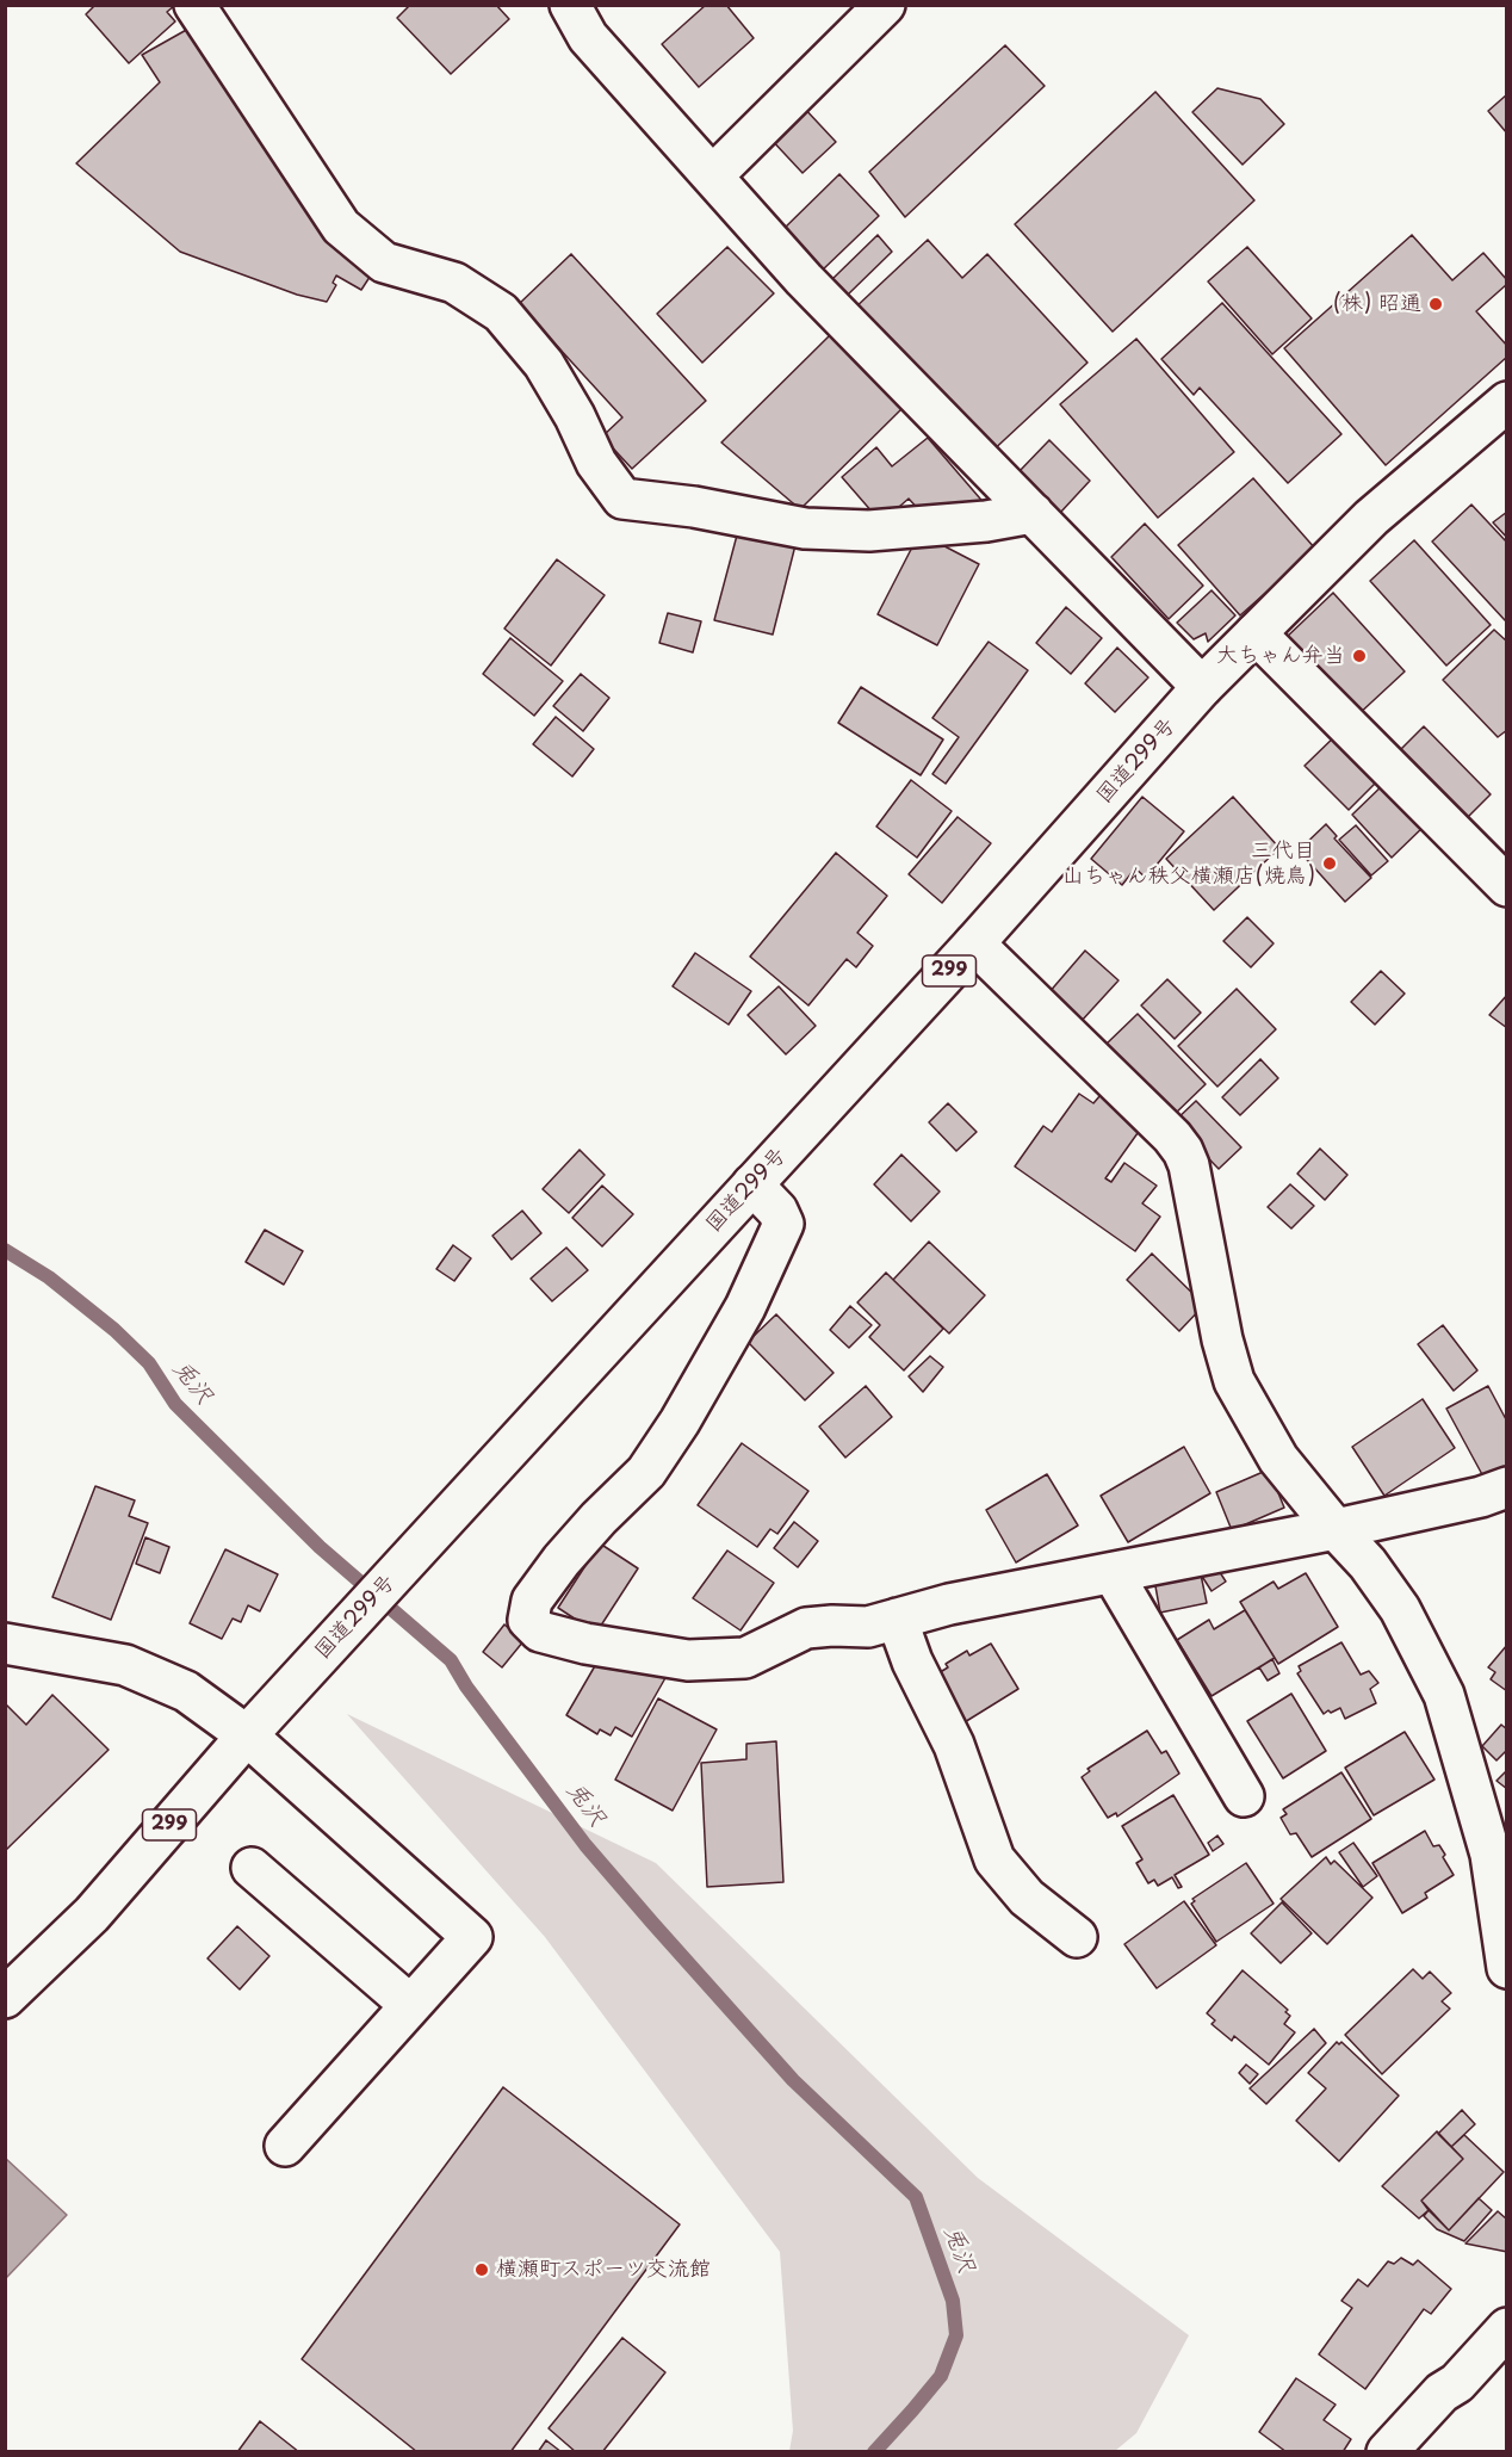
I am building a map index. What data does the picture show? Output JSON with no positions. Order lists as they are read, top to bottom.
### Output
{
  "streets": {
    "main road": ["国道299号", "299"]
  },
  "water": ["兎沢"],
  "places": [
    "(株) 昭通",
    "大ちゃん弁当",
    "三代目 山ちゃん秩父横瀬店(焼鳥)",
    "横瀬町スポーツ交流館"
  ]
}
